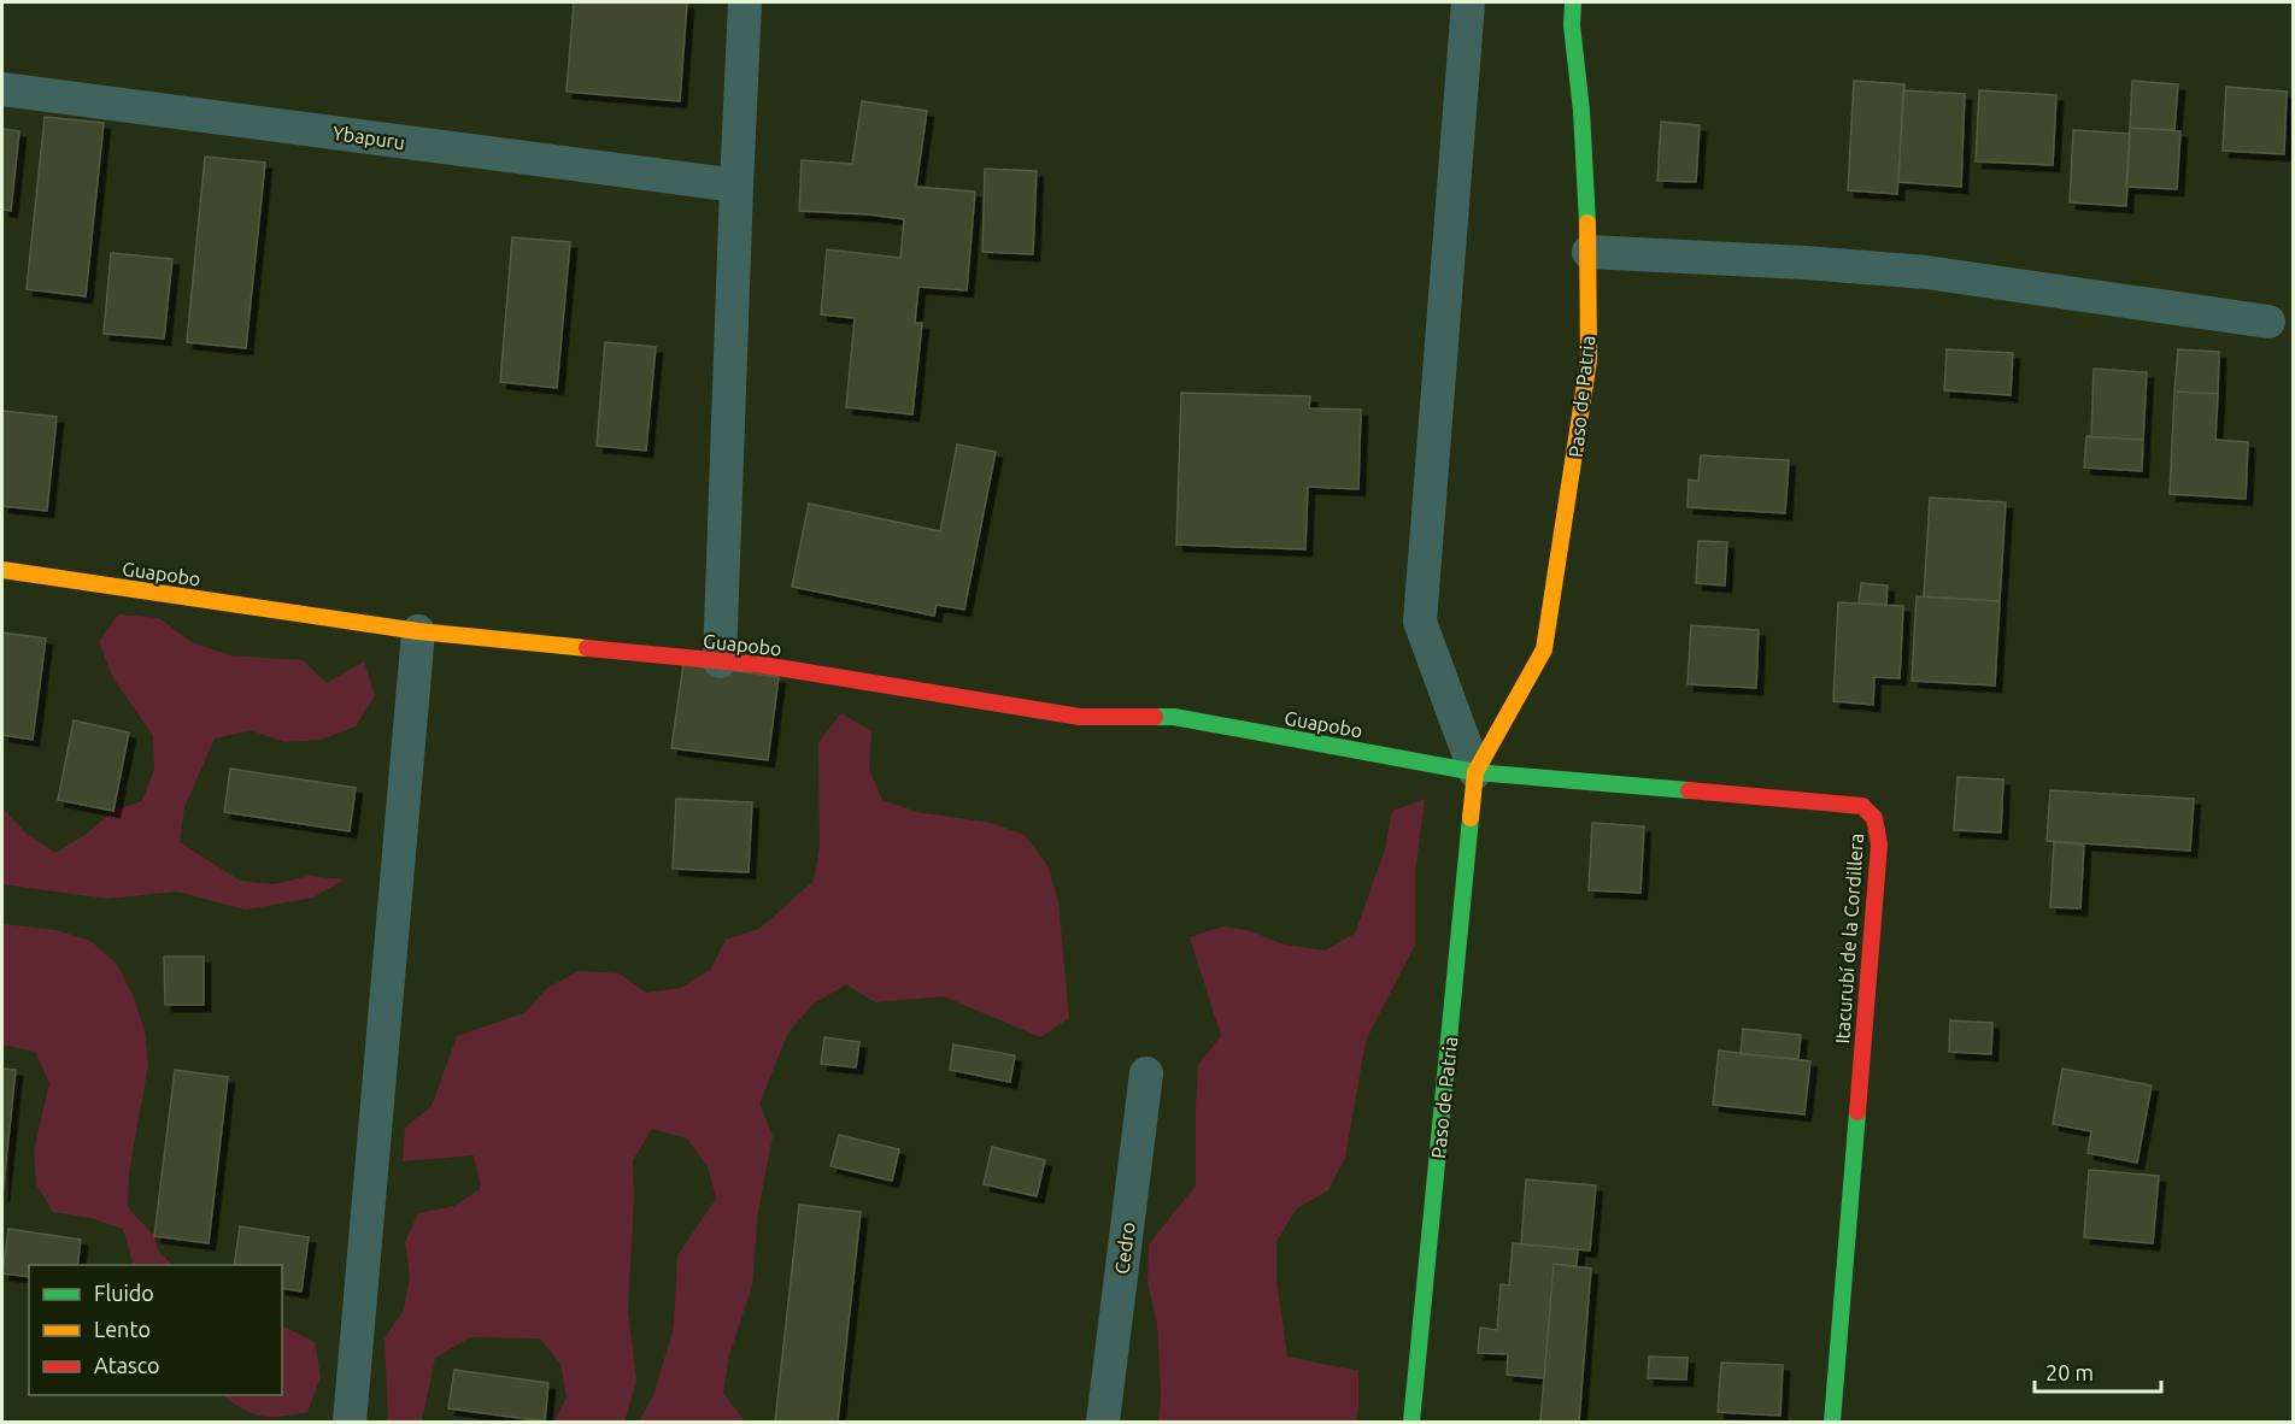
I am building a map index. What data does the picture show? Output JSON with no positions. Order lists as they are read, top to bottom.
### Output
{
  "streets": {
    "street": [
      "Ybapuru",
      "Paso de Patria",
      "Guapobo",
      "Itacurubí de la Cordillera",
      "Cedro"
    ]
  },
  "crossings": [
    ["Paso de Patria", "Guapobo"],
    ["Paso de Patria", "Itacurubí de la Cordillera"],
    ["Guapobo", "Itacurubí de la Cordillera"]
  ],
  "legend": ["Fluido", "Lento", "Atasco"],
  "scale_bar": "20 m"
}
